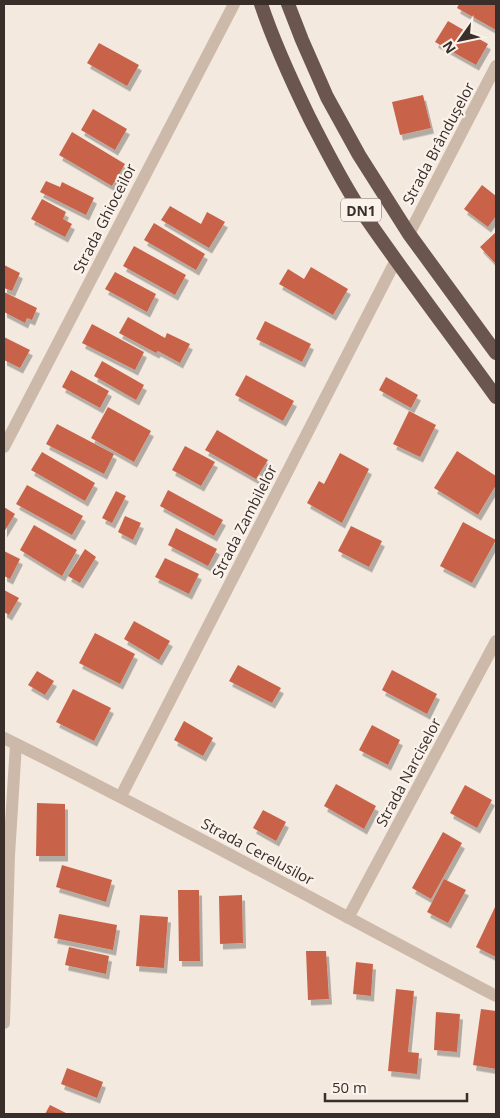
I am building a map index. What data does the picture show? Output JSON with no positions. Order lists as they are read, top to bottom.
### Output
{
  "streets": {
    "highway": ["DN1"],
    "street": [
      "Strada Brândușelor",
      "Strada Ghioceilor",
      "Strada Zambilelor",
      "Strada Narciselor",
      "Strada Cerelusilor"
    ]
  },
  "crossings": [
    ["Strada Brândușelor", "DN1"],
    ["DN1", "Strada Zambilelor"],
    ["Strada Zambilelor", "Strada Cerelusilor"],
    ["Strada Narciselor", "Strada Cerelusilor"]
  ],
  "scale_bar": "50 m",
  "north": "bottom left"
}
